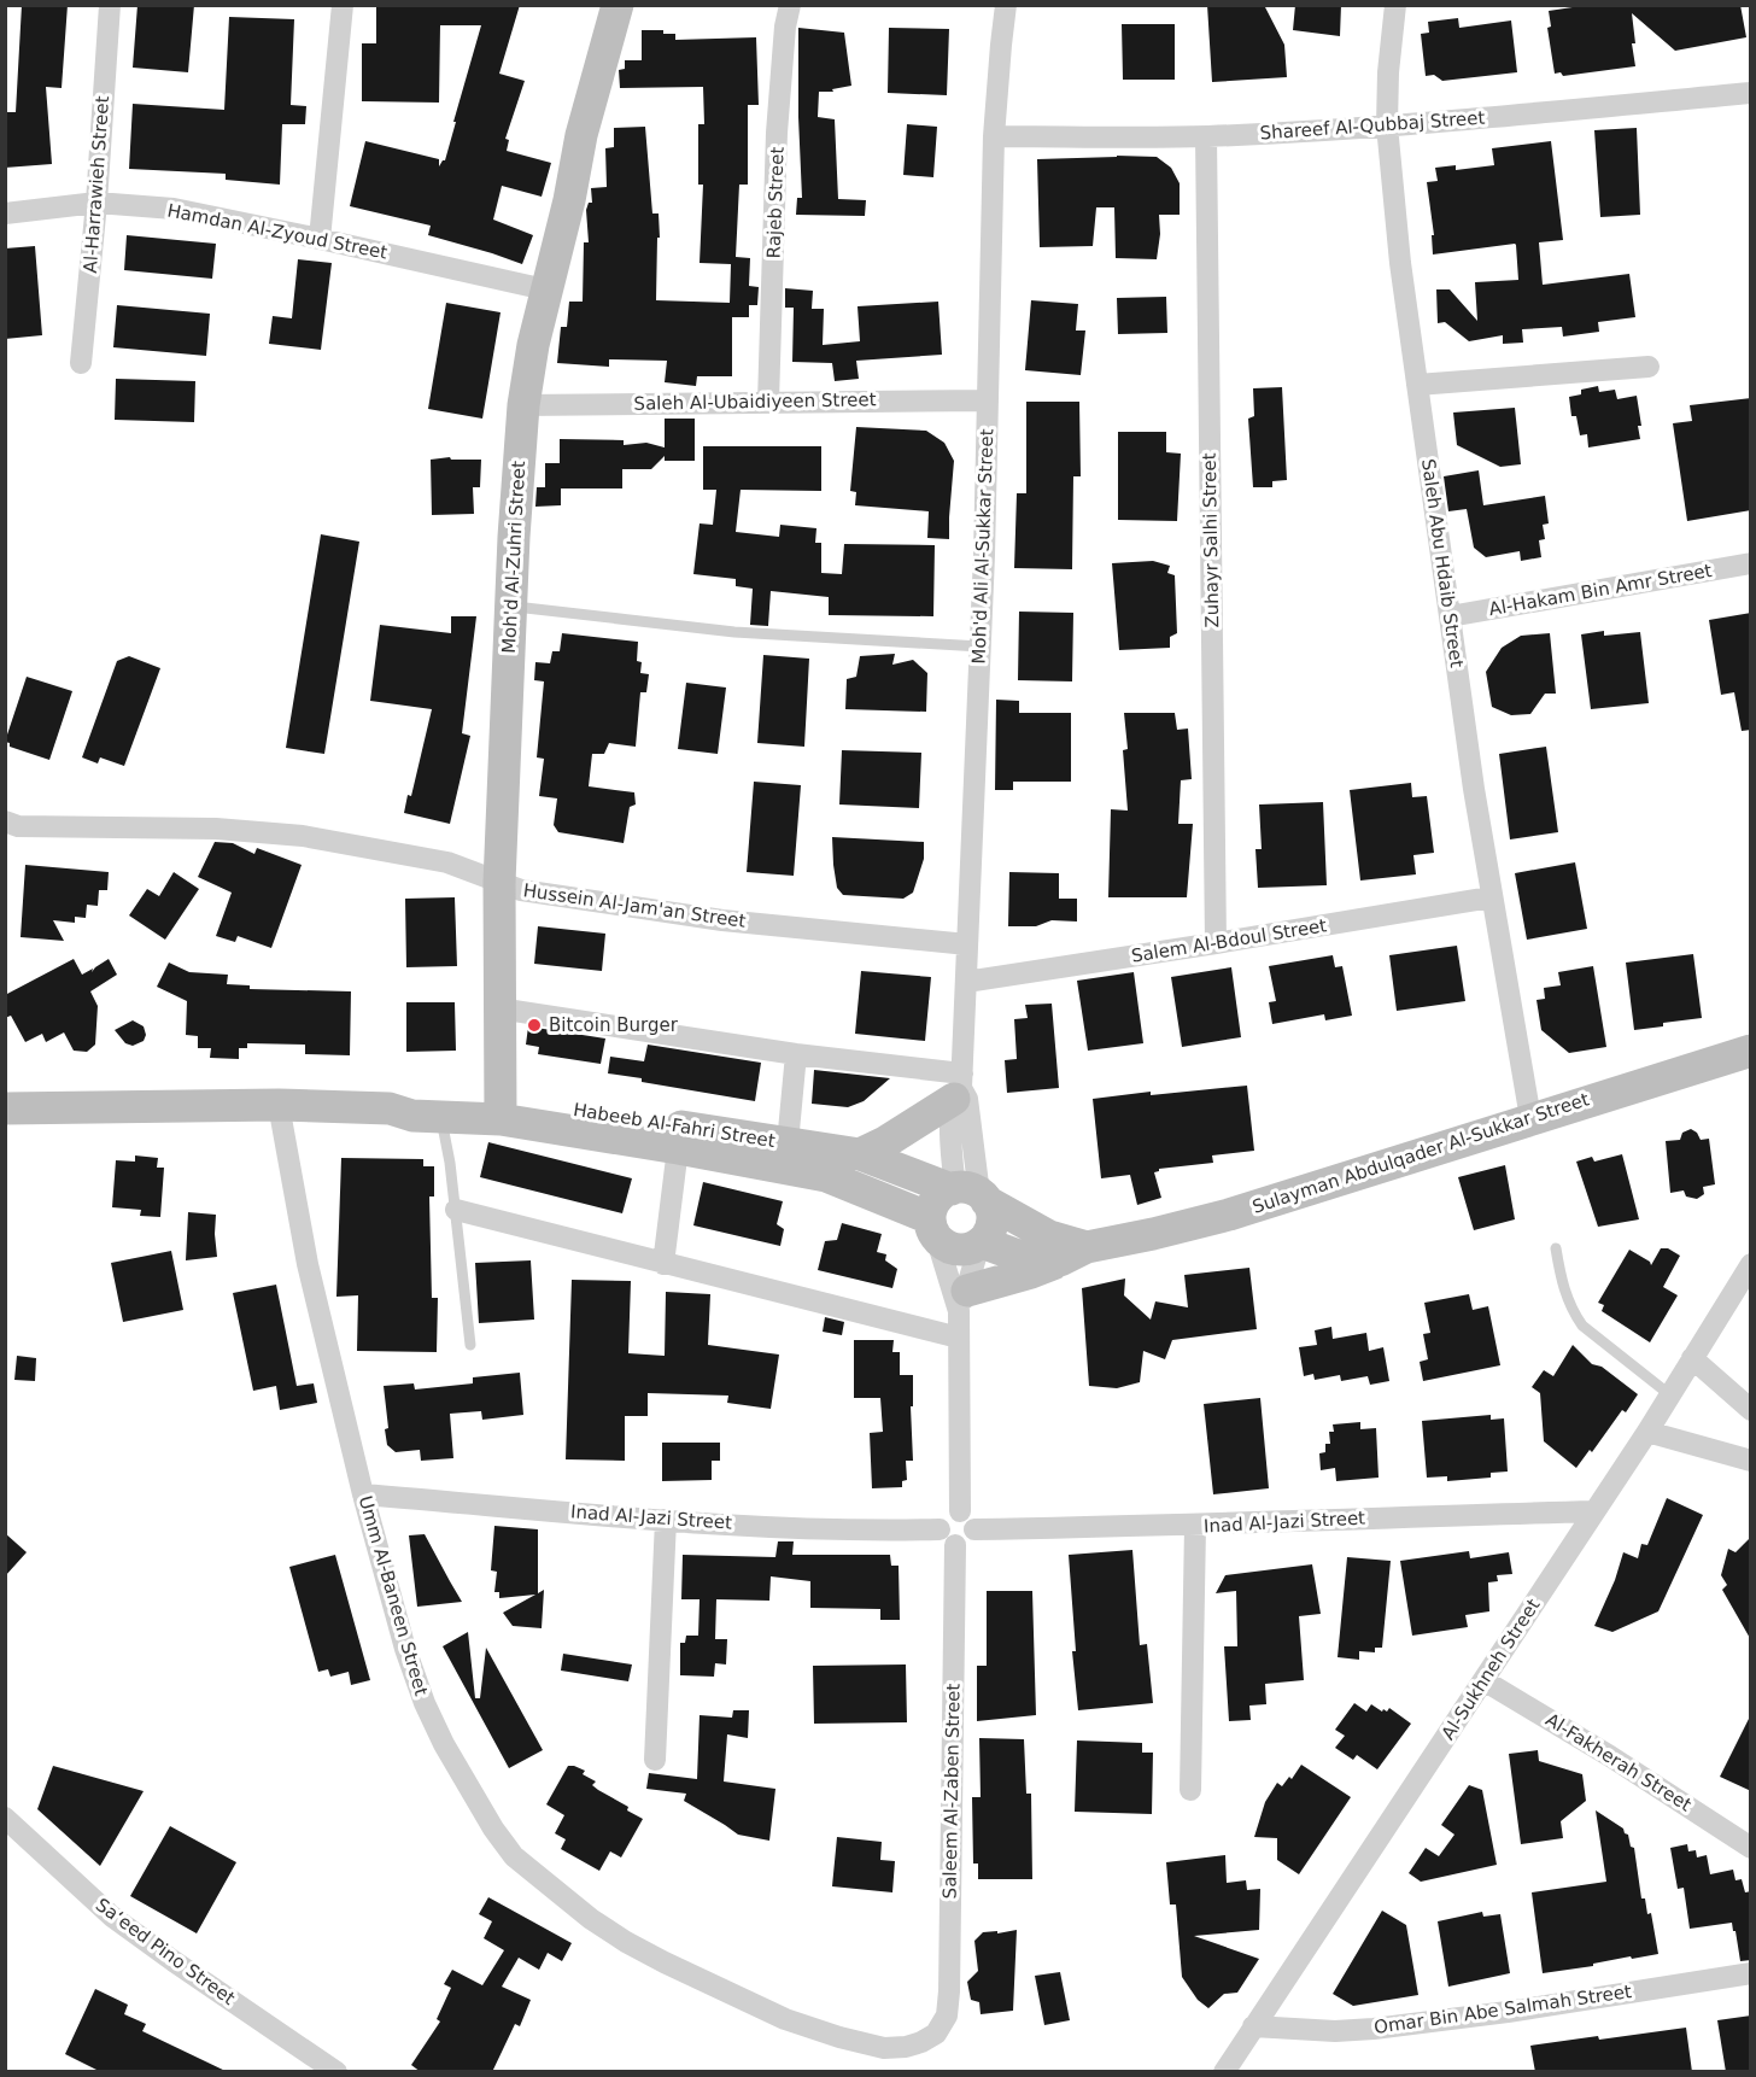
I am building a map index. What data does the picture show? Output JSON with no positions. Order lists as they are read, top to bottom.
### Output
{
  "streets": {
    "street": [
      "Shareef Al-Qubbaj Street",
      "Al-Harrawieh Street",
      "Rajeb Street",
      "Hamdan Al-Zyoud Street",
      "Saleh Al-Ubaidiyeen Street",
      "Zuhayr Salhi Street",
      "Moh'd Ali Al-Sukkar Street",
      "Moh'd Al-Zuhri Street",
      "Saleh Abu Hdaib Street",
      "Al-Hakam Bin Amr Street",
      "Hussein Al-Jam'an Street",
      "Salem Al-Bdoul Street",
      "Habeeb Al-Fahri Street",
      "Sulayman Abdulqader Al-Sukkar Street",
      "Inad Al-Jazi Street",
      "Umm Al-Baneen Street",
      "Al-Sukhneh Street",
      "Al-Fakherah Street",
      "Saleem Al-Zaben Street",
      "Sa‘eed Pino Street",
      "Omar Bin Abe Salmah Street"
    ]
  },
  "crossings": [
    ["Shareef Al-Qubbaj Street", "Zuhayr Salhi Street"],
    ["Shareef Al-Qubbaj Street", "Moh'd Ali Al-Sukkar Street"],
    ["Shareef Al-Qubbaj Street", "Saleh Abu Hdaib Street"],
    ["Al-Harrawieh Street", "Hamdan Al-Zyoud Street"],
    ["Rajeb Street", "Saleh Al-Ubaidiyeen Street"],
    ["Hamdan Al-Zyoud Street", "Moh'd Al-Zuhri Street"],
    ["Saleh Al-Ubaidiyeen Street", "Moh'd Ali Al-Sukkar Street"],
    ["Saleh Al-Ubaidiyeen Street", "Moh'd Al-Zuhri Street"],
    ["Zuhayr Salhi Street", "Salem Al-Bdoul Street"],
    ["Moh'd Ali Al-Sukkar Street", "Hussein Al-Jam'an Street"],
    ["Moh'd Ali Al-Sukkar Street", "Salem Al-Bdoul Street"],
    ["Moh'd Ali Al-Sukkar Street", "Habeeb Al-Fahri Street"],
    ["Moh'd Ali Al-Sukkar Street", "Sulayman Abdulqader Al-Sukkar Street"],
    ["Moh'd Al-Zuhri Street", "Hussein Al-Jam'an Street"],
    ["Moh'd Al-Zuhri Street", "Habeeb Al-Fahri Street"],
    ["Saleh Abu Hdaib Street", "Al-Hakam Bin Amr Street"],
    ["Saleh Abu Hdaib Street", "Salem Al-Bdoul Street"],
    ["Saleh Abu Hdaib Street", "Sulayman Abdulqader Al-Sukkar Street"],
    ["Habeeb Al-Fahri Street", "Sulayman Abdulqader Al-Sukkar Street"],
    ["Habeeb Al-Fahri Street", "Umm Al-Baneen Street"],
    ["Inad Al-Jazi Street", "Umm Al-Baneen Street"],
    ["Inad Al-Jazi Street", "Al-Sukhneh Street"],
    ["Inad Al-Jazi Street", "Saleem Al-Zaben Street"],
    ["Umm Al-Baneen Street", "Saleem Al-Zaben Street"],
    ["Al-Sukhneh Street", "Al-Fakherah Street"],
    ["Al-Sukhneh Street", "Omar Bin Abe Salmah Street"]
  ],
  "places": ["Bitcoin Burger"]
}
